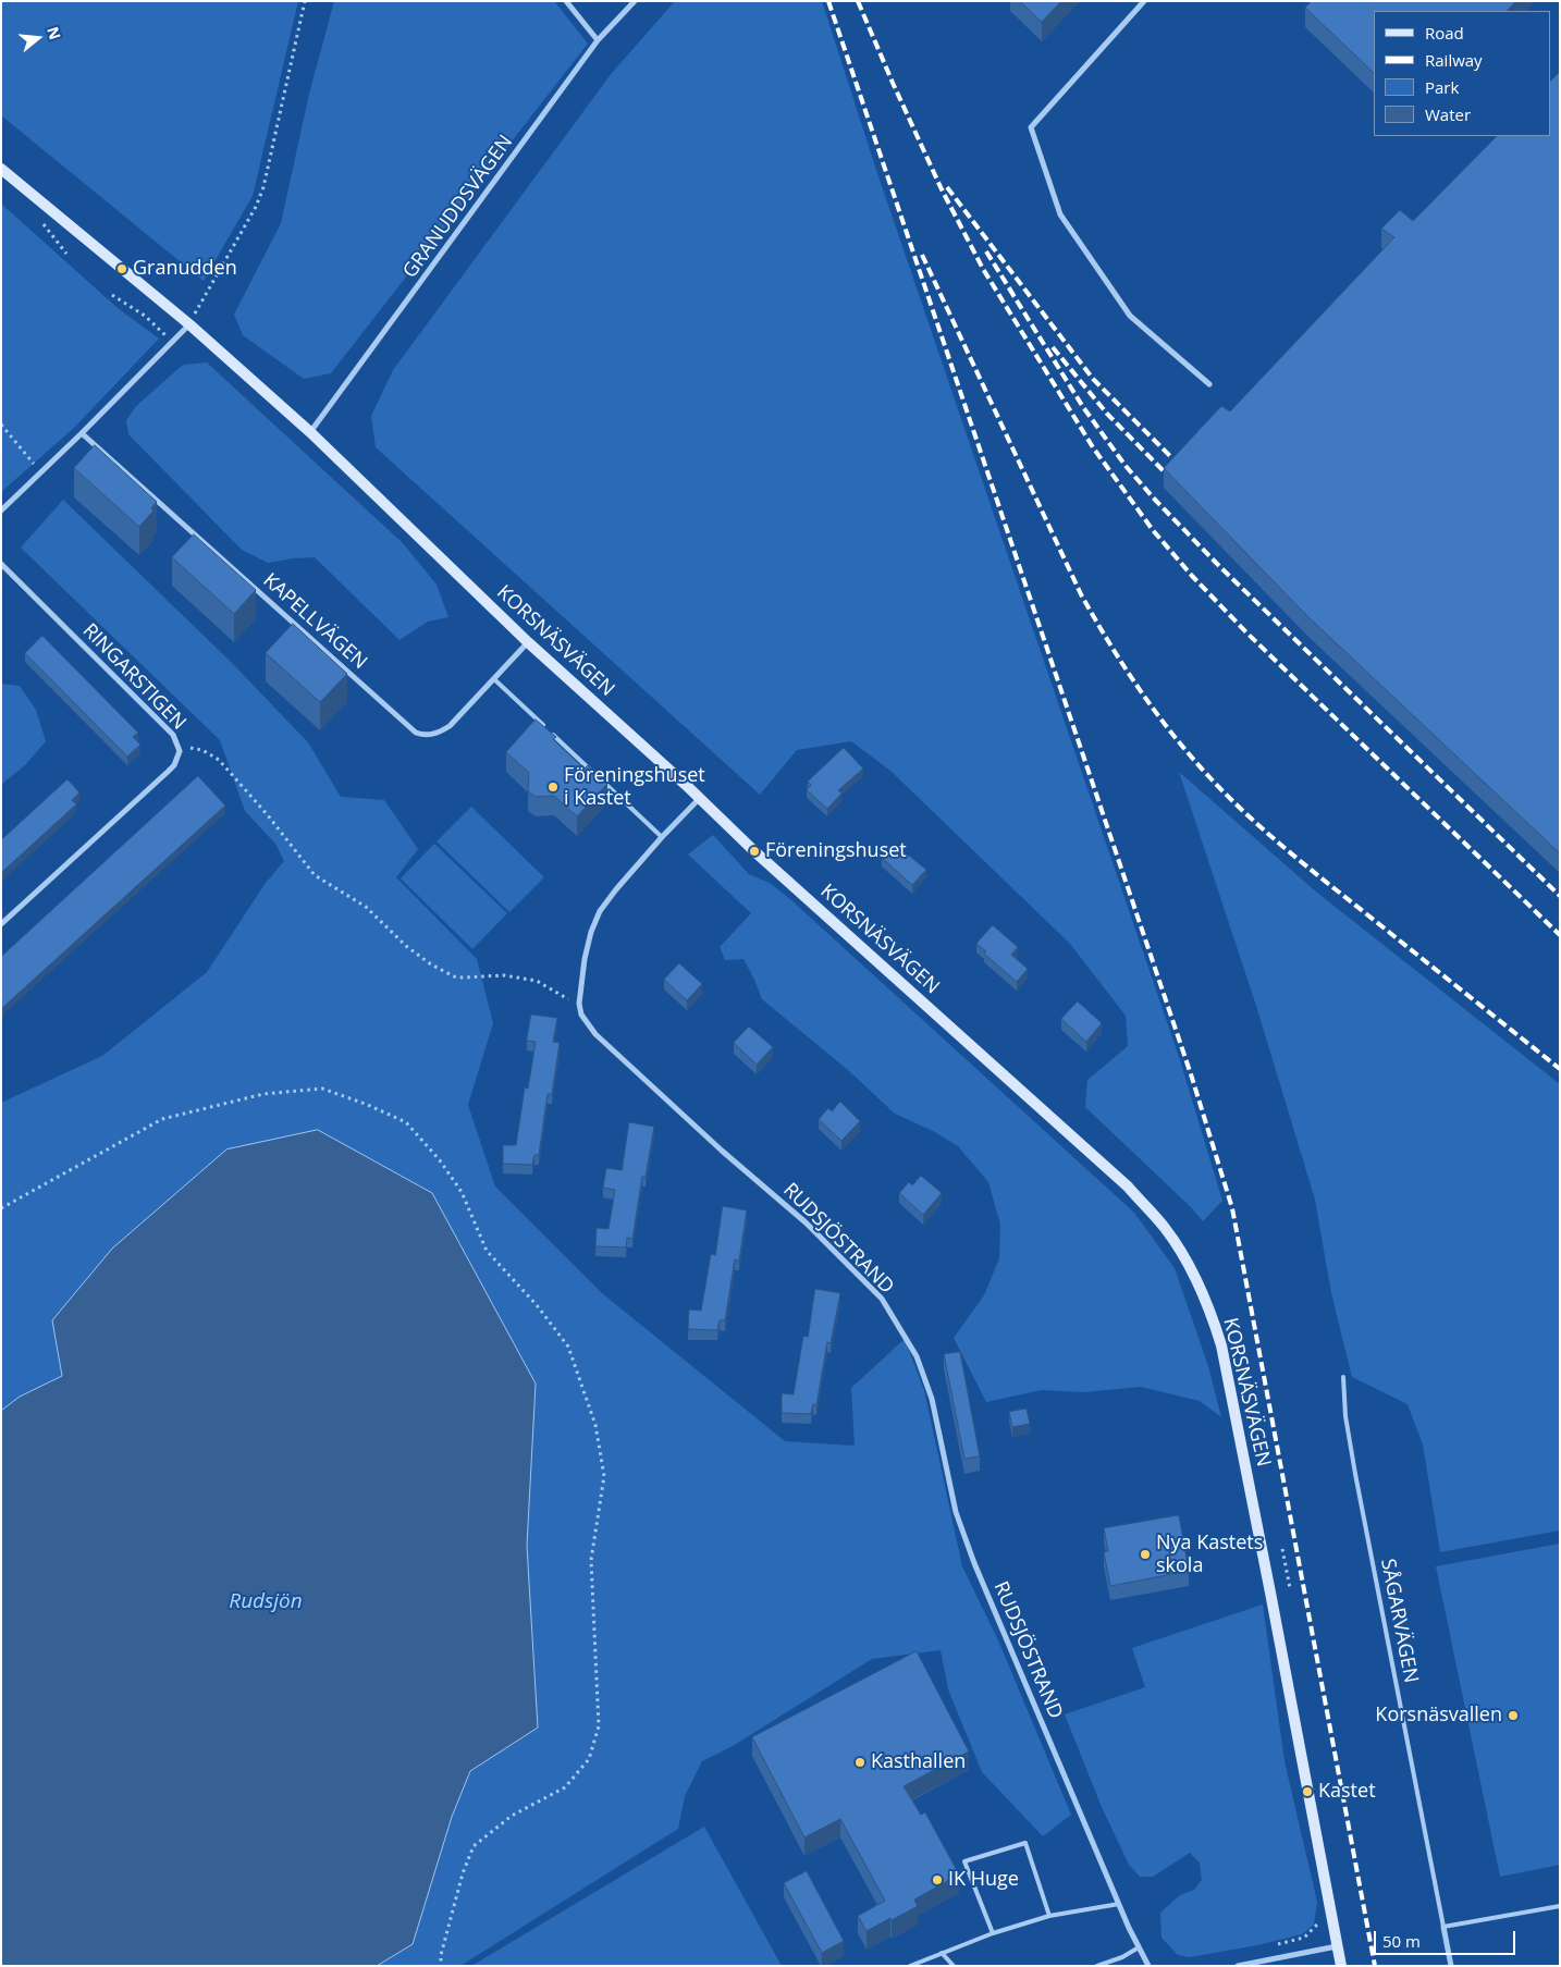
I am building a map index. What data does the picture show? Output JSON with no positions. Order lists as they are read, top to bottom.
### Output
{
  "streets": {
    "street": [
      "GRANUDDSVÄGEN",
      "KAPELLVÄGEN",
      "KORSNÄSVÄGEN",
      "RINGARSTIGEN",
      "RUDSJÖSTRAND",
      "SÅGARVÄGEN"
    ]
  },
  "crossings": [
    ["GRANUDDSVÄGEN", "KORSNÄSVÄGEN"],
    ["KAPELLVÄGEN", "KORSNÄSVÄGEN"]
  ],
  "water": ["Rudsjön"],
  "places": [
    "Granudden",
    "Föreningshuset i Kastet",
    "Föreningshuset",
    "Nya Kastets skola",
    "Korsnäsvallen",
    "Kasthallen",
    "Kastet",
    "IK Huge"
  ],
  "legend": [
    "Road",
    "Railway",
    "Park",
    "Water"
  ],
  "scale_bar": "50 m",
  "north": "right"
}
